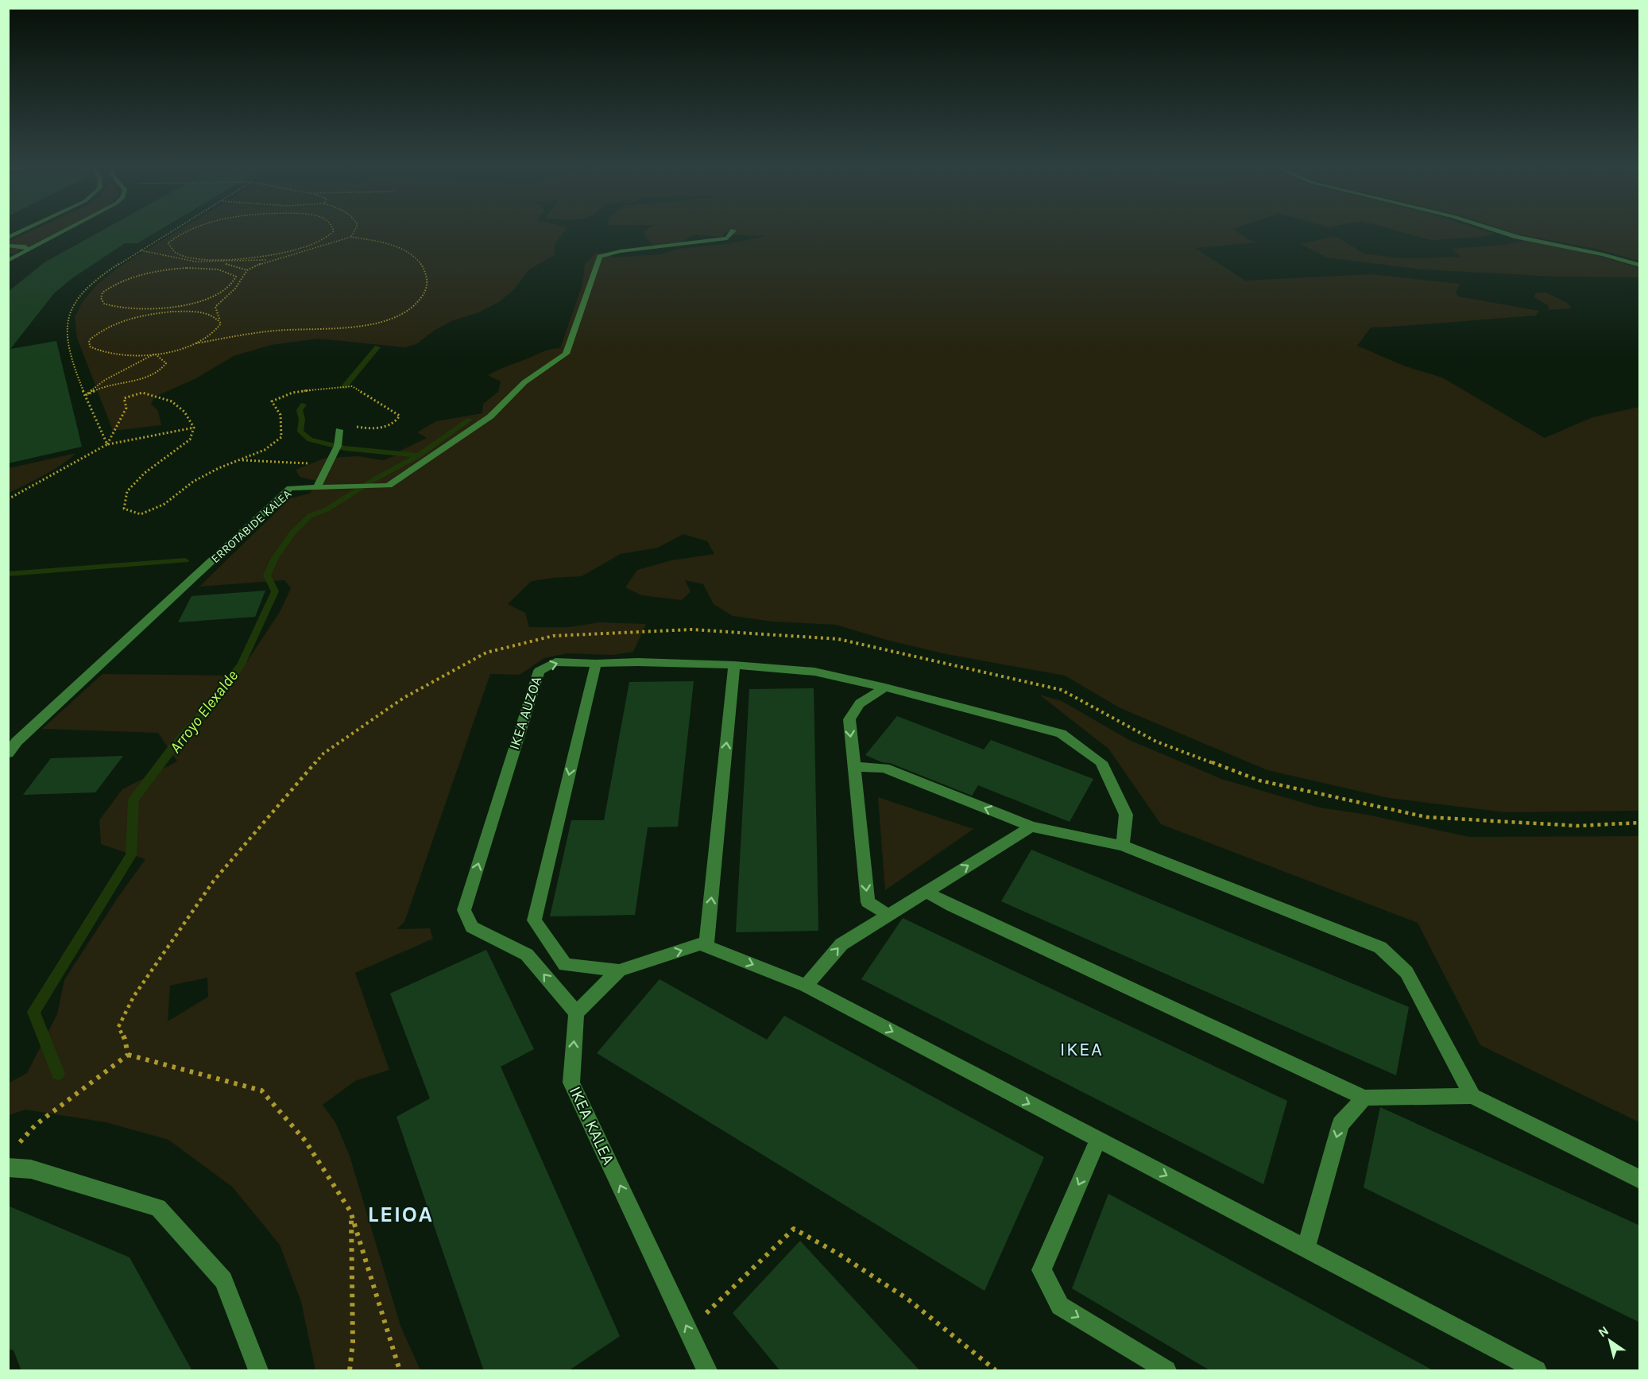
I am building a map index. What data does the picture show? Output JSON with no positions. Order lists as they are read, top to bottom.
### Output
{
  "streets": {
    "street": ["ERROTABIDE KALEA", "IKEA AUZOA", "IKEA KALEA"]
  },
  "crossings": [
    ["IKEA AUZOA", "IKEA KALEA"]
  ],
  "one_way": ["IKEA KALEA"],
  "districts": ["IKEA", "LEIOA"],
  "water": ["Arroyo Elexalde"],
  "north": "top left"
}
